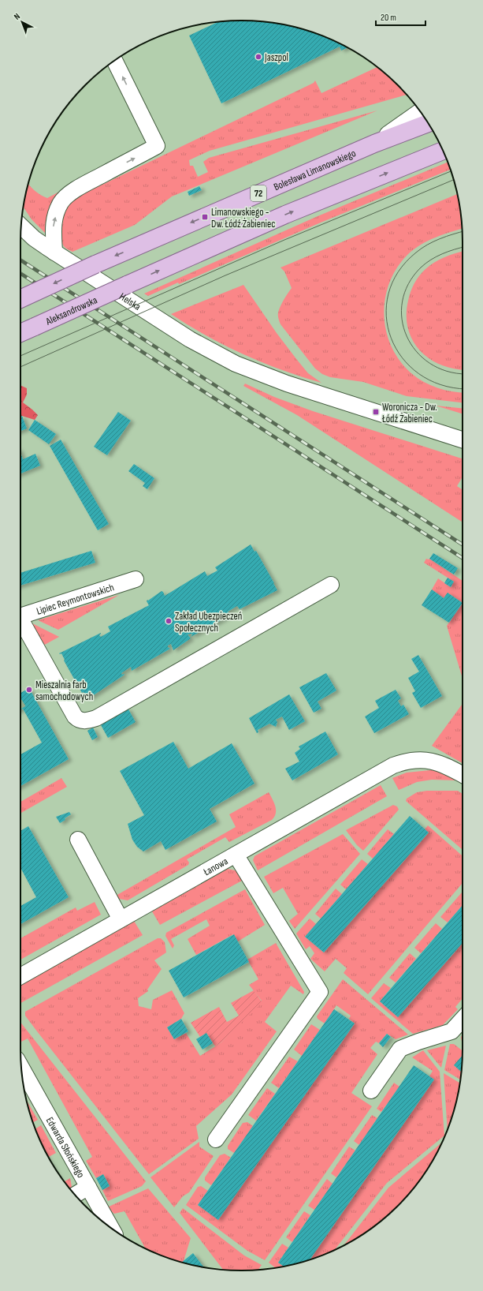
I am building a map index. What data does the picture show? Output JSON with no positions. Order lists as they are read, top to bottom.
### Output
{
  "streets": {
    "main road": ["Bolesława Limanowskiego", "72", "Aleksandrowska"],
    "street": [
      "Helska",
      "Lipiec Reymontowskich",
      "Łanowa",
      "Edwarda Słońskiego"
    ]
  },
  "one_way": ["Bolesława Limanowskiego", "Aleksandrowska"],
  "places": {
    "other": ["Jaszpol", "Zakład Ubezpieczeń Społecznych", "Mieszalnia farb samochodowych"],
    "transit": ["Limanowskiego - Dw. Łódź Żabieniec", "Woronicza - Dw. Łódź Żabieniec"]
  },
  "scale_bar": "20 m",
  "north": "top left"
}
